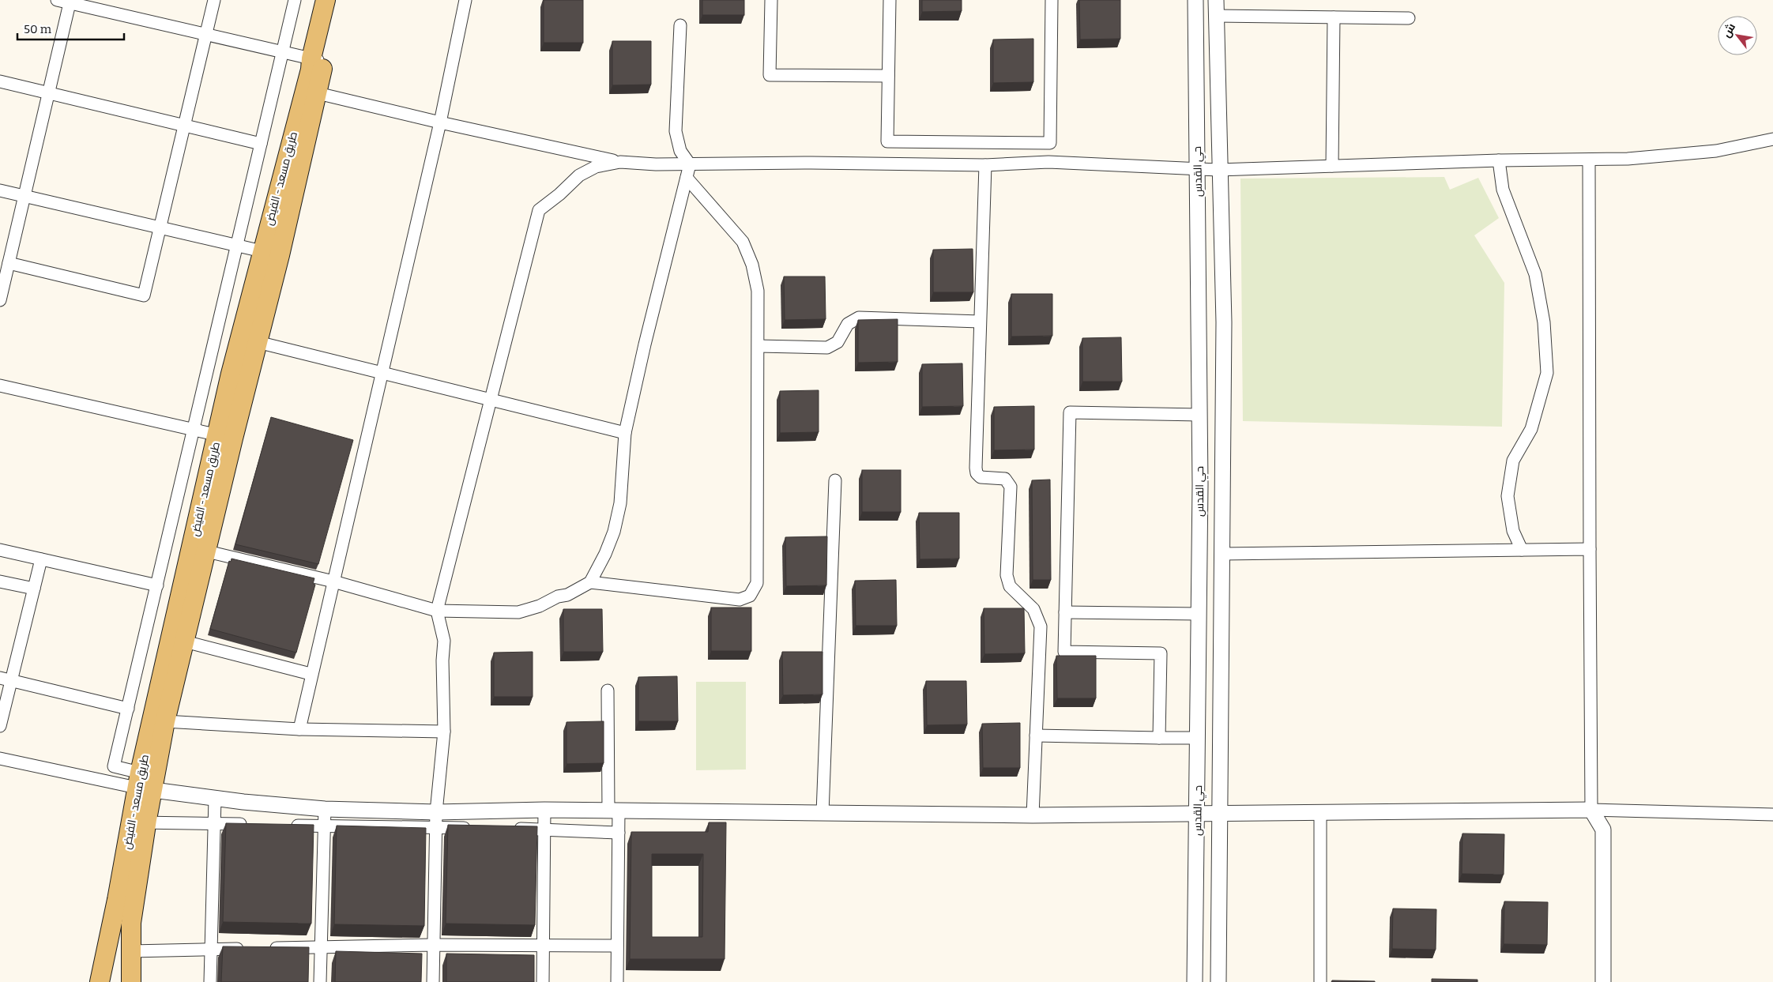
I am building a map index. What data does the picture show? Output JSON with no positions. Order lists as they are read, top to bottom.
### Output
{
  "streets": {
    "main road": ["طريق مسعد - الفيض"],
    "street": ["حي القدس"]
  },
  "scale_bar": "50 m",
  "north": "top left"
}
